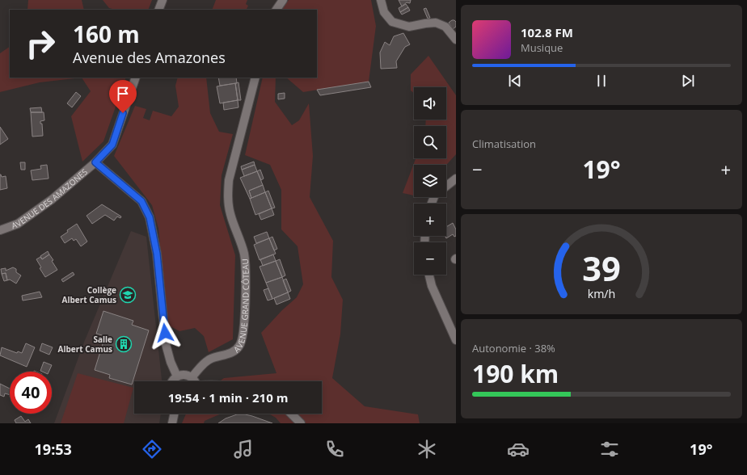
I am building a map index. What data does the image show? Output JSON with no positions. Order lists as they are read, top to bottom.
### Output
{
  "streets": {
    "street": ["AVENUE DES AMAZONES", "AVENUE GRAND CÔTEAU"]
  },
  "places": {
    "school or university": ["Collège Albert Camus"],
    "building": ["Salle Albert Camus"]
  },
  "page": {
    "turn": ["160 m", "Avenue des Amazones"],
    "song": ["102.8 FM", "Musique"],
    "map_buttons": ["+", "−"],
    "tile": [
      "Climatisation",
      ["Autonomie · 38%", "190 km"]
    ],
    "heat": ["−", "19°", "+"],
    "limit": "40",
    "trip": "19:54 · 1 min · 210 m",
    "tabs": ["19:53", "19°"],
    "gauge": ["39", "km/h"]
  }
}
